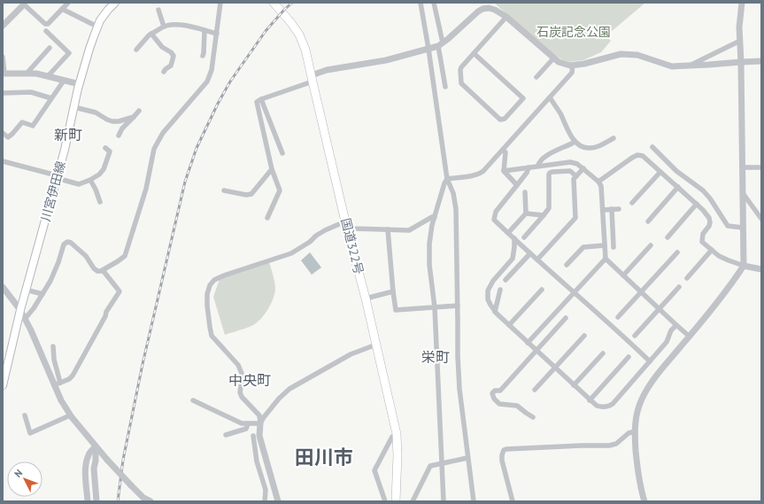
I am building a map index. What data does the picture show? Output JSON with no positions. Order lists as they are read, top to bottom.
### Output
{
  "streets": {
    "highway": ["国道322号"],
    "main road": ["川宮伊田線"]
  },
  "districts": [
    "新町",
    "栄町",
    "中央町",
    "田川市"
  ],
  "parks": ["石炭記念公園"],
  "north": "top left"
}
